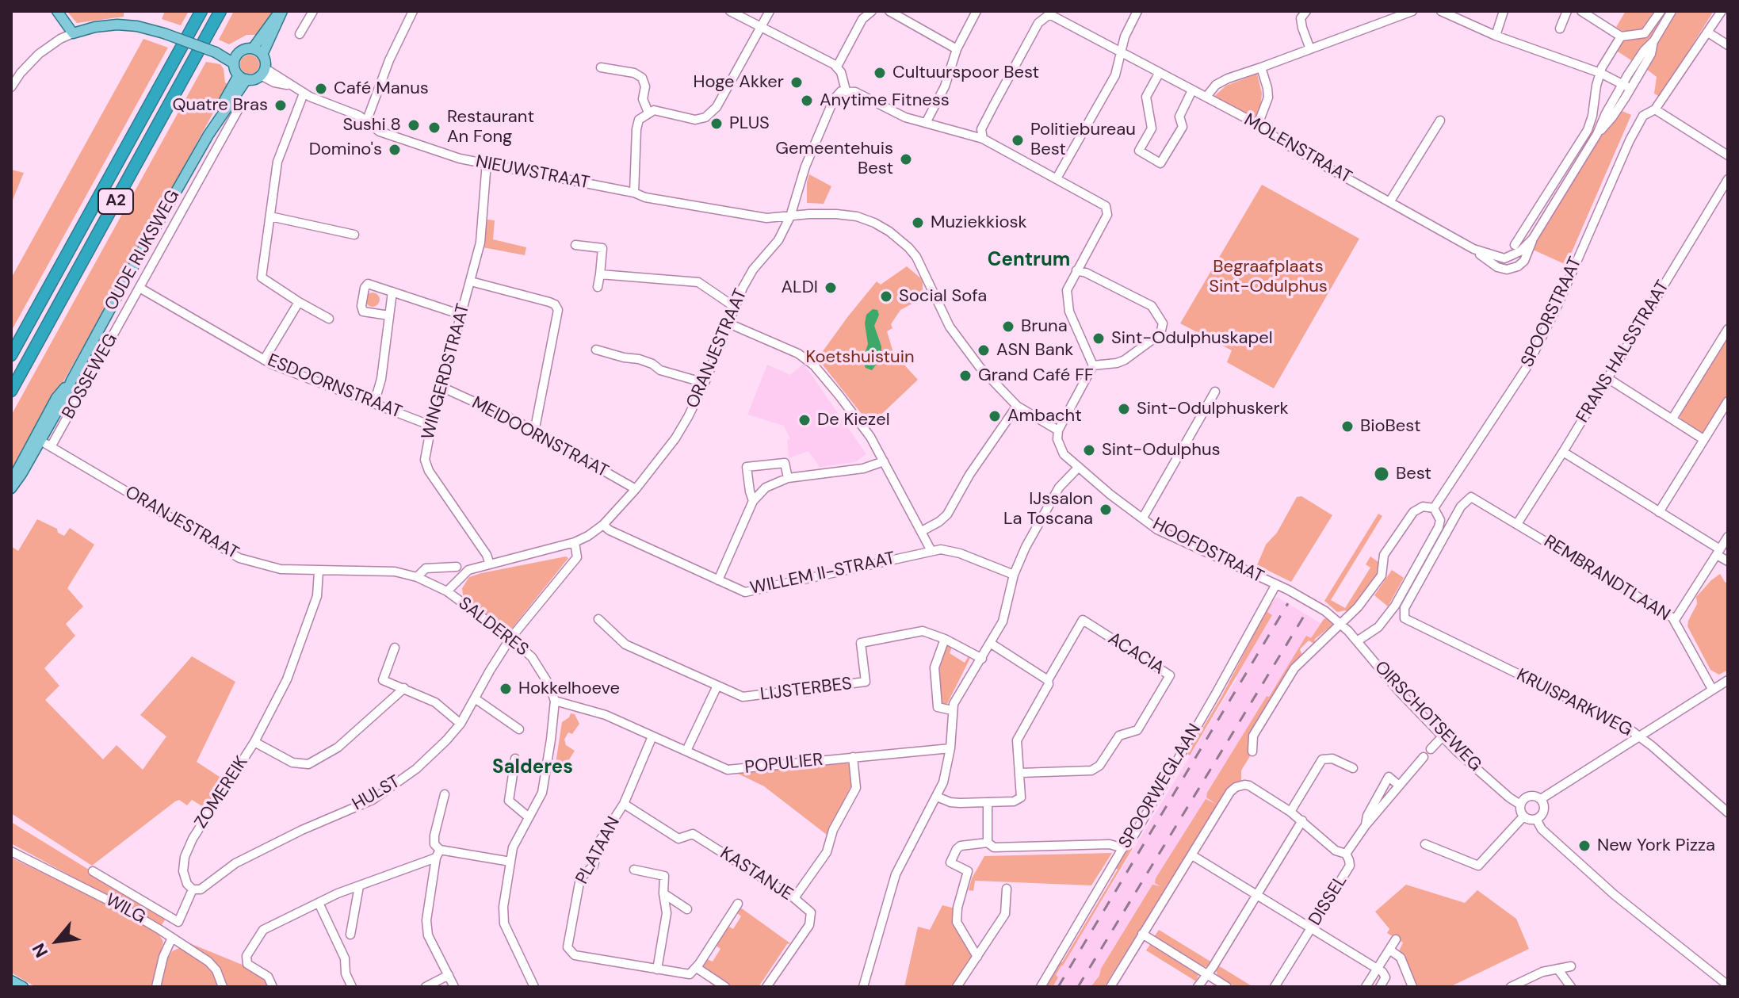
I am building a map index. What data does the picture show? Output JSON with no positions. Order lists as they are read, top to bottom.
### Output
{
  "streets": {
    "highway": ["A2"],
    "main road": ["OUDE RIJKSWEG"],
    "street": [
      "MOLENSTRAAT",
      "NIEUWSTRAAT",
      "SPOORSTRAAT",
      "ORANJESTRAAT",
      "FRANS HALSSTRAAT",
      "WINGERDSTRAAT",
      "BOSSEWEG",
      "ESDOORNSTRAAT",
      "MEIDOORNSTRAAT",
      "HOOFDSTRAAT",
      "WILLEM II-STRAAT",
      "REMBRANDTLAAN",
      "SALDERES",
      "ACACIA",
      "LIJSTERBES",
      "KRUISPARKWEG",
      "OIRSCHOTSEWEG",
      "POPULIER",
      "SPOORWEGLAAN",
      "ZOMEREIK",
      "HULST",
      "PLATAAN",
      "KASTANJE",
      "DISSEL",
      "WILG"
    ]
  },
  "crossings": [
    ["NIEUWSTRAAT", "OUDE RIJKSWEG"],
    ["NIEUWSTRAAT", "ORANJESTRAAT"],
    ["NIEUWSTRAAT", "WINGERDSTRAAT"],
    ["OUDE RIJKSWEG", "ORANJESTRAAT"],
    ["ORANJESTRAAT", "WINGERDSTRAAT"],
    ["ORANJESTRAAT", "BOSSEWEG"],
    ["ORANJESTRAAT", "MEIDOORNSTRAAT"],
    ["ORANJESTRAAT", "WILLEM II-STRAAT"],
    ["ORANJESTRAAT", "SALDERES"],
    ["ORANJESTRAAT", "ZOMEREIK"],
    ["ORANJESTRAAT", "HULST"],
    ["FRANS HALSSTRAAT", "REMBRANDTLAAN"],
    ["WINGERDSTRAAT", "ESDOORNSTRAAT"],
    ["WINGERDSTRAAT", "MEIDOORNSTRAAT"],
    ["BOSSEWEG", "ESDOORNSTRAAT"],
    ["HOOFDSTRAAT", "OIRSCHOTSEWEG"],
    ["HOOFDSTRAAT", "SPOORWEGLAAN"],
    ["REMBRANDTLAAN", "KRUISPARKWEG"],
    ["SALDERES", "POPULIER"],
    ["SALDERES", "HULST"],
    ["POPULIER", "PLATAAN"],
    ["ZOMEREIK", "HULST"],
    ["PLATAAN", "KASTANJE"]
  ],
  "districts": ["Centrum", "Salderes"],
  "parks": ["Begraafplaats Sint-Odulphus", "Koetshuistuin"],
  "places": [
    "Cultuurspoor Best",
    "Hoge Akker",
    "Café Manus",
    "Anytime Fitness",
    "Quatre Bras",
    "PLUS",
    "Sushi 8",
    "Restaurant An Fong",
    "Politiebureau Best",
    "Domino's",
    "Gemeentehuis Best",
    "Muziekkiosk",
    "ALDI",
    "Social Sofa",
    "Bruna",
    "Sint-Odulphuskapel",
    "ASN Bank",
    "Grand Café FF",
    "Sint-Odulphuskerk",
    "Ambacht",
    "De Kiezel",
    "BioBest",
    "Sint-Odulphus",
    "Best",
    "IJssalon La Toscana",
    "Hokkelhoeve",
    "New York Pizza"
  ],
  "north": "bottom left"
}
